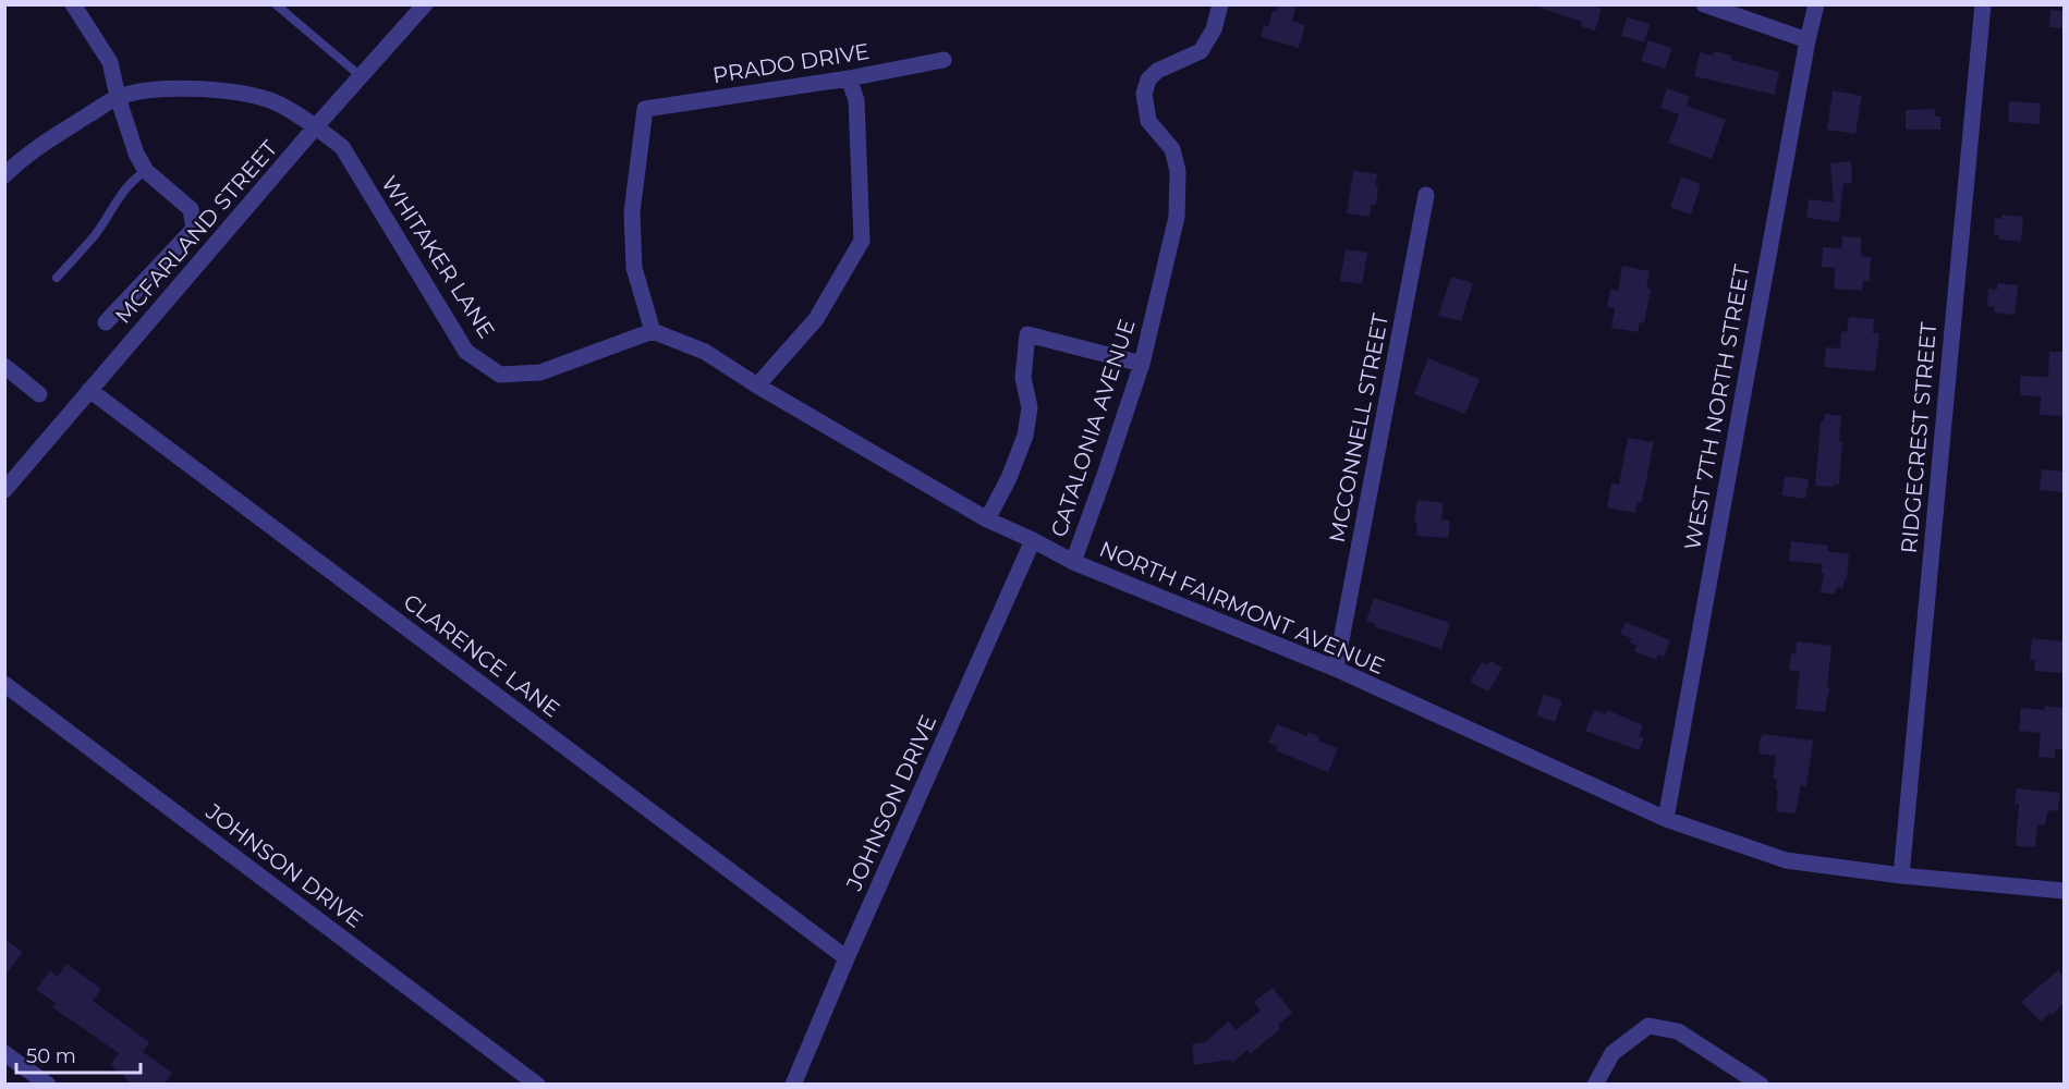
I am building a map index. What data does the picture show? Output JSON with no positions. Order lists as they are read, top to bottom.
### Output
{
  "streets": {
    "street": [
      "PRADO DRIVE",
      "MCFARLAND STREET",
      "WHITAKER LANE",
      "WEST 7TH NORTH STREET",
      "CATALONIA AVENUE",
      "MCCONNELL STREET",
      "RIDGECREST STREET",
      "NORTH FAIRMONT AVENUE",
      "CLARENCE LANE",
      "JOHNSON DRIVE"
    ]
  },
  "crossings": [
    ["PRADO DRIVE", "WHITAKER LANE"],
    ["PRADO DRIVE", "NORTH FAIRMONT AVENUE"],
    ["MCFARLAND STREET", "WHITAKER LANE"],
    ["MCFARLAND STREET", "CLARENCE LANE"],
    ["WHITAKER LANE", "NORTH FAIRMONT AVENUE"],
    ["WEST 7TH NORTH STREET", "NORTH FAIRMONT AVENUE"],
    ["CATALONIA AVENUE", "NORTH FAIRMONT AVENUE"],
    ["MCCONNELL STREET", "NORTH FAIRMONT AVENUE"],
    ["RIDGECREST STREET", "NORTH FAIRMONT AVENUE"],
    ["NORTH FAIRMONT AVENUE", "JOHNSON DRIVE"],
    ["CLARENCE LANE", "JOHNSON DRIVE"]
  ],
  "scale_bar": "50 m"
}
